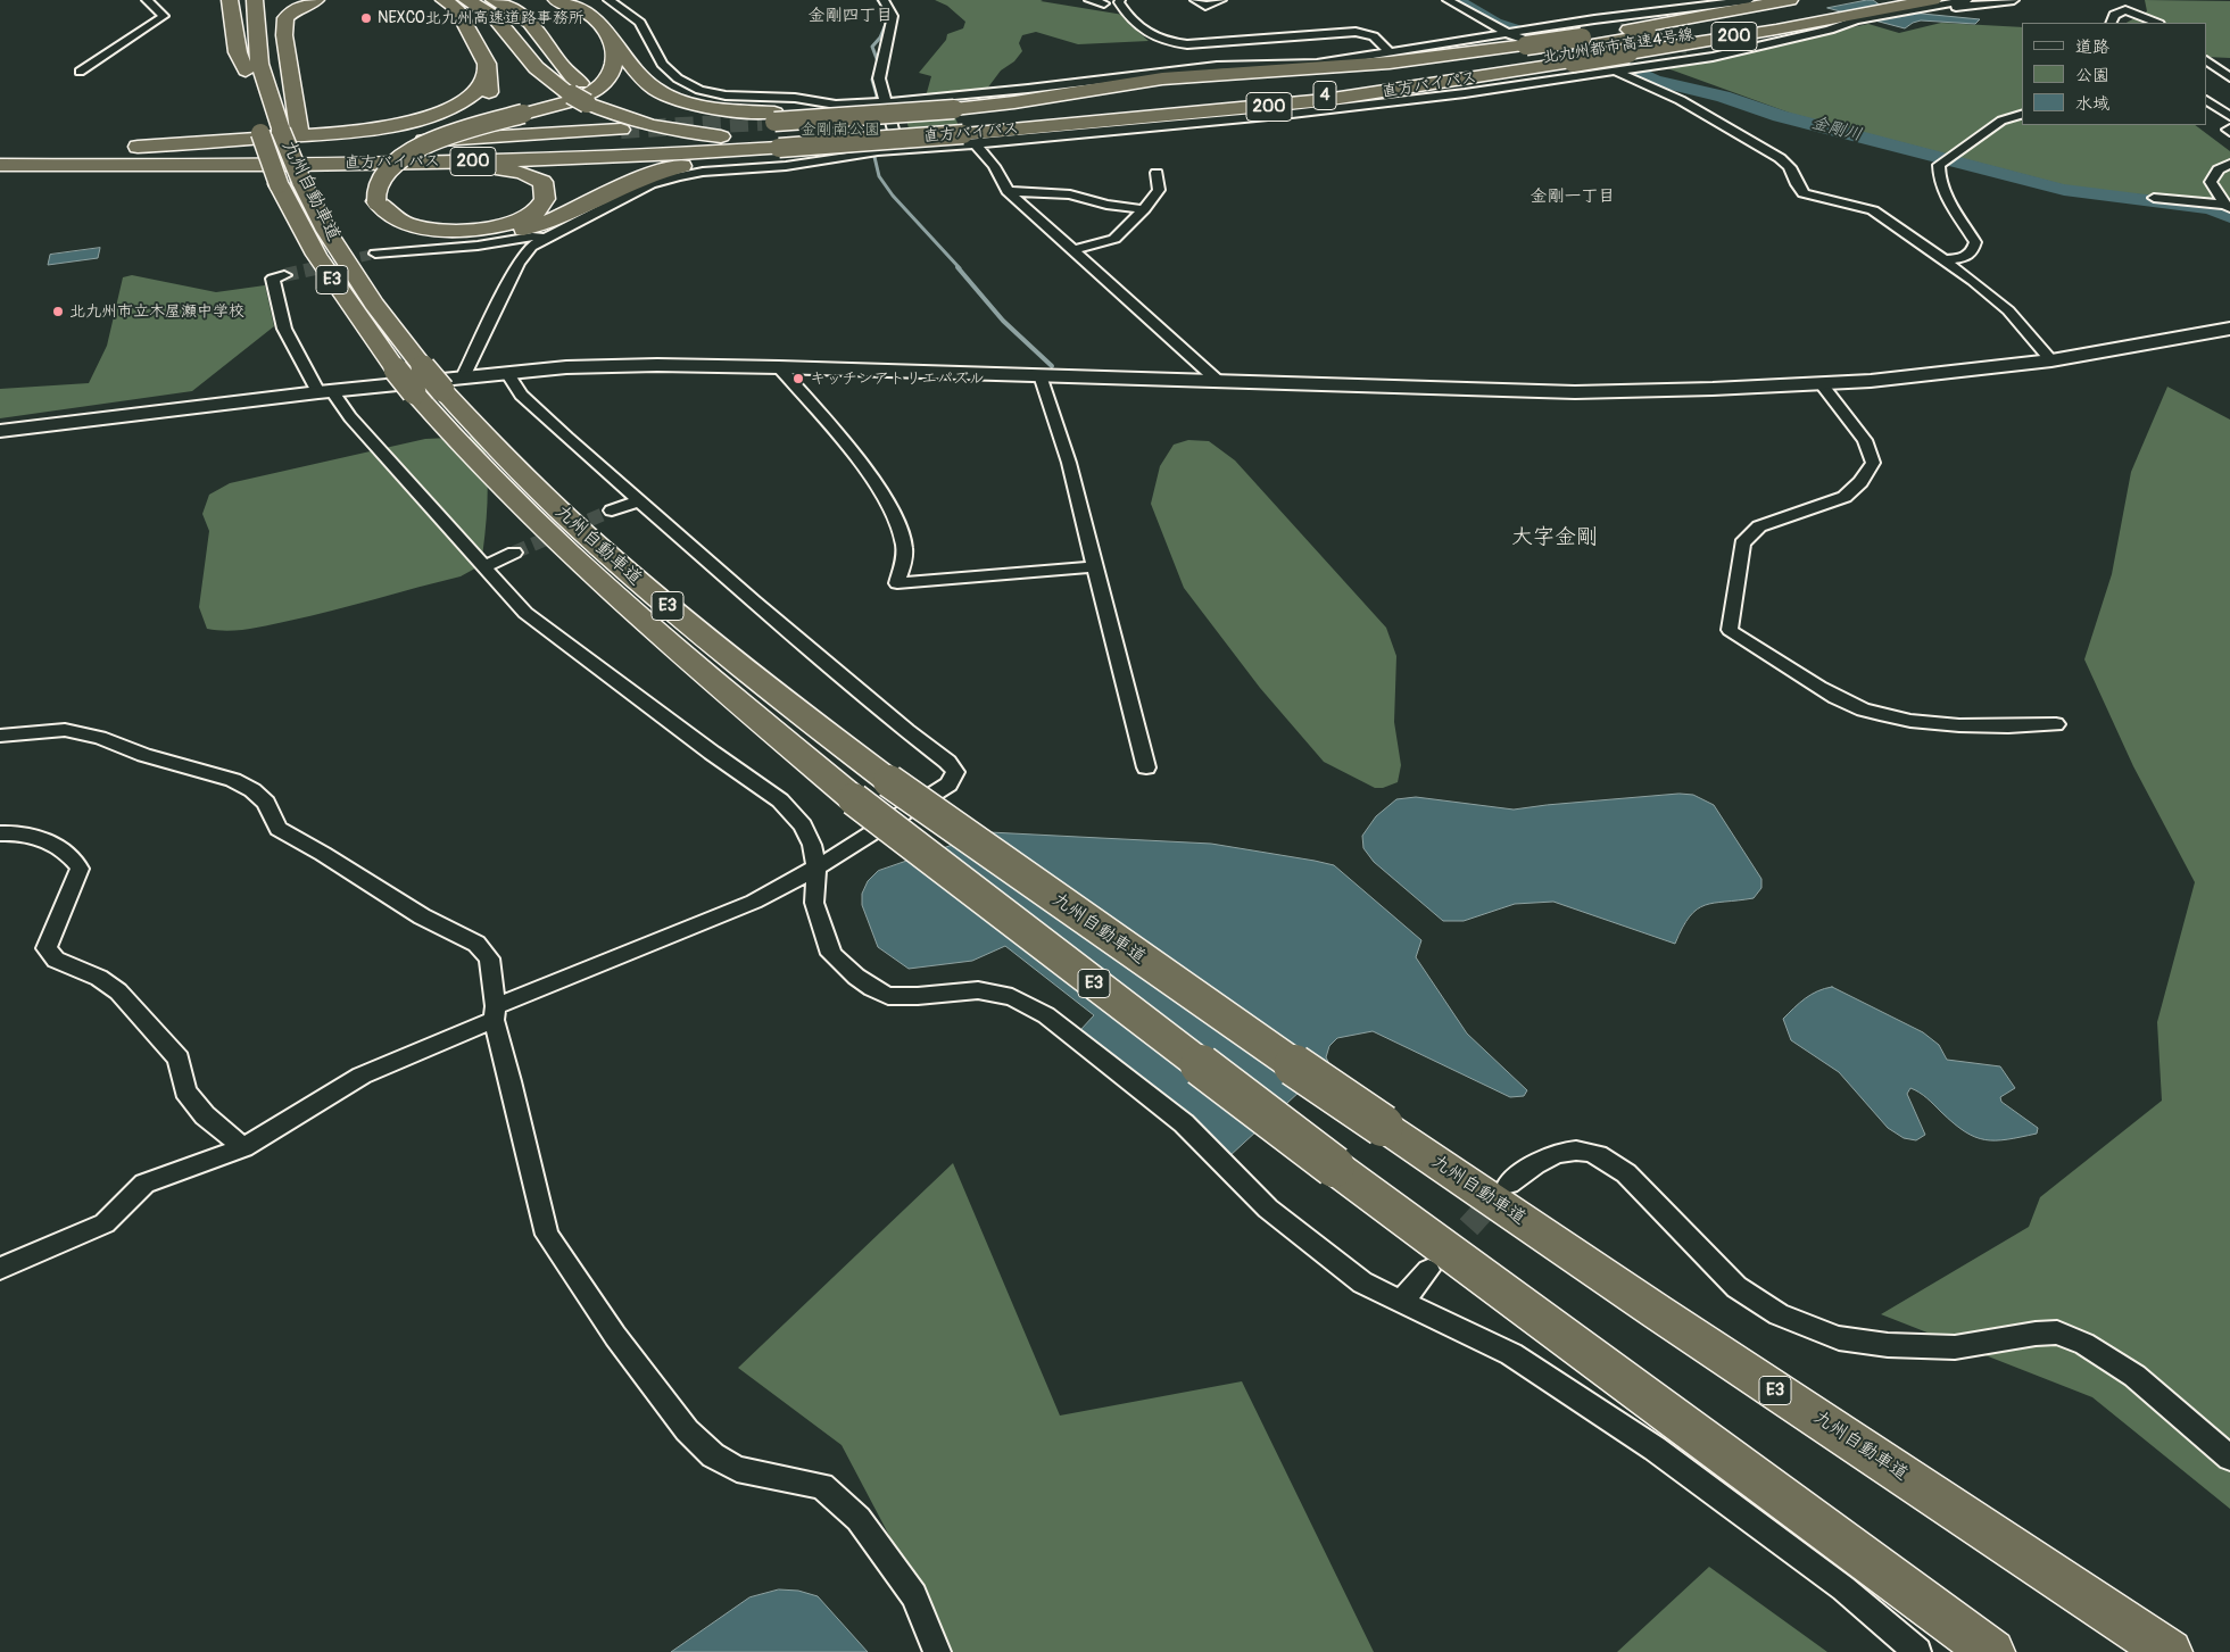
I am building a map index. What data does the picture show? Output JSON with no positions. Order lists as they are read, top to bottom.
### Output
{
  "streets": {
    "highway": [
      "200",
      "北九州都市高速4号線",
      "直方バイパス",
      "4",
      "九州自動車道",
      "E3"
    ]
  },
  "crossings": [
    ["北九州都市高速4号線", "直方バイパス"],
    ["北九州都市高速4号線", "4"],
    ["直方バイパス", "4"]
  ],
  "districts": ["金剛四丁目", "金剛一丁目", "大字金剛"],
  "water": ["金剛川"],
  "parks": ["金剛南公園"],
  "places": ["NEXCO北九州高速道路事務所", "北九州市立木屋瀬中学校", "キッチンアトリエパズル"],
  "legend": ["道路", "公園", "水域"]
}
